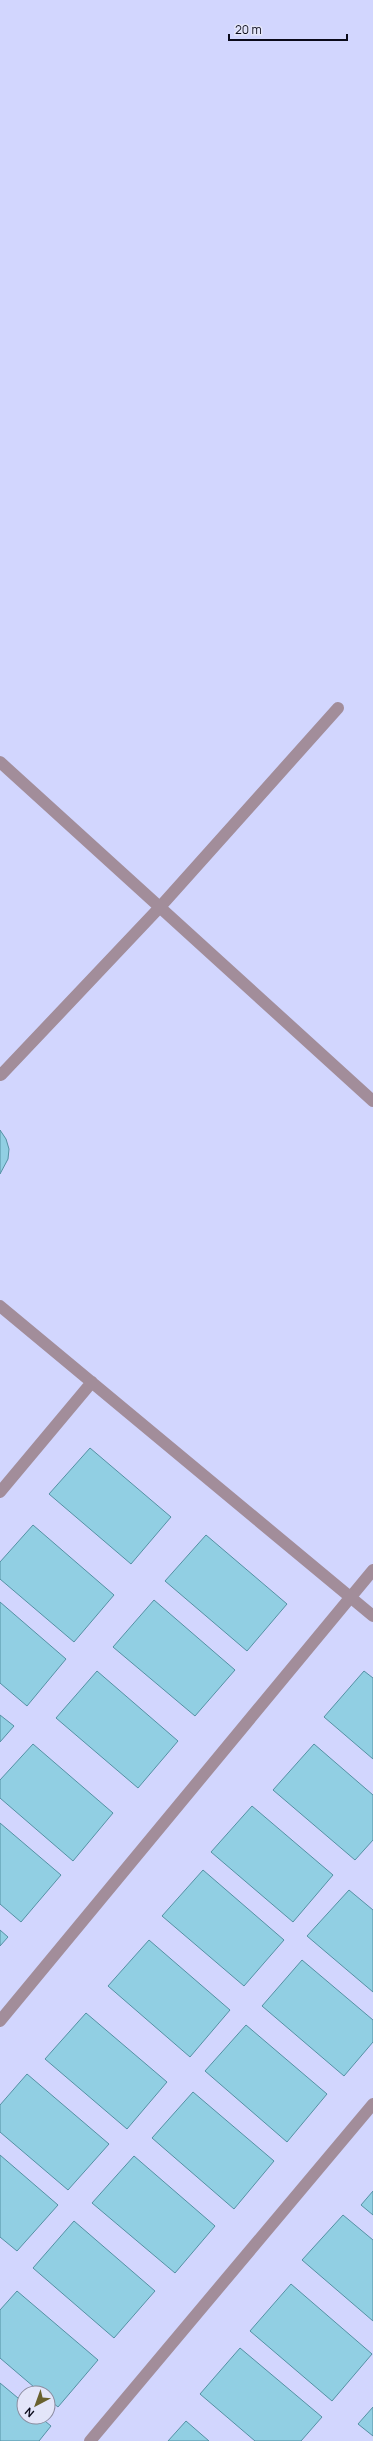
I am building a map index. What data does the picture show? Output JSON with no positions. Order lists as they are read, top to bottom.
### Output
{
  "scale_bar": "20 m",
  "north": "bottom left"
}
